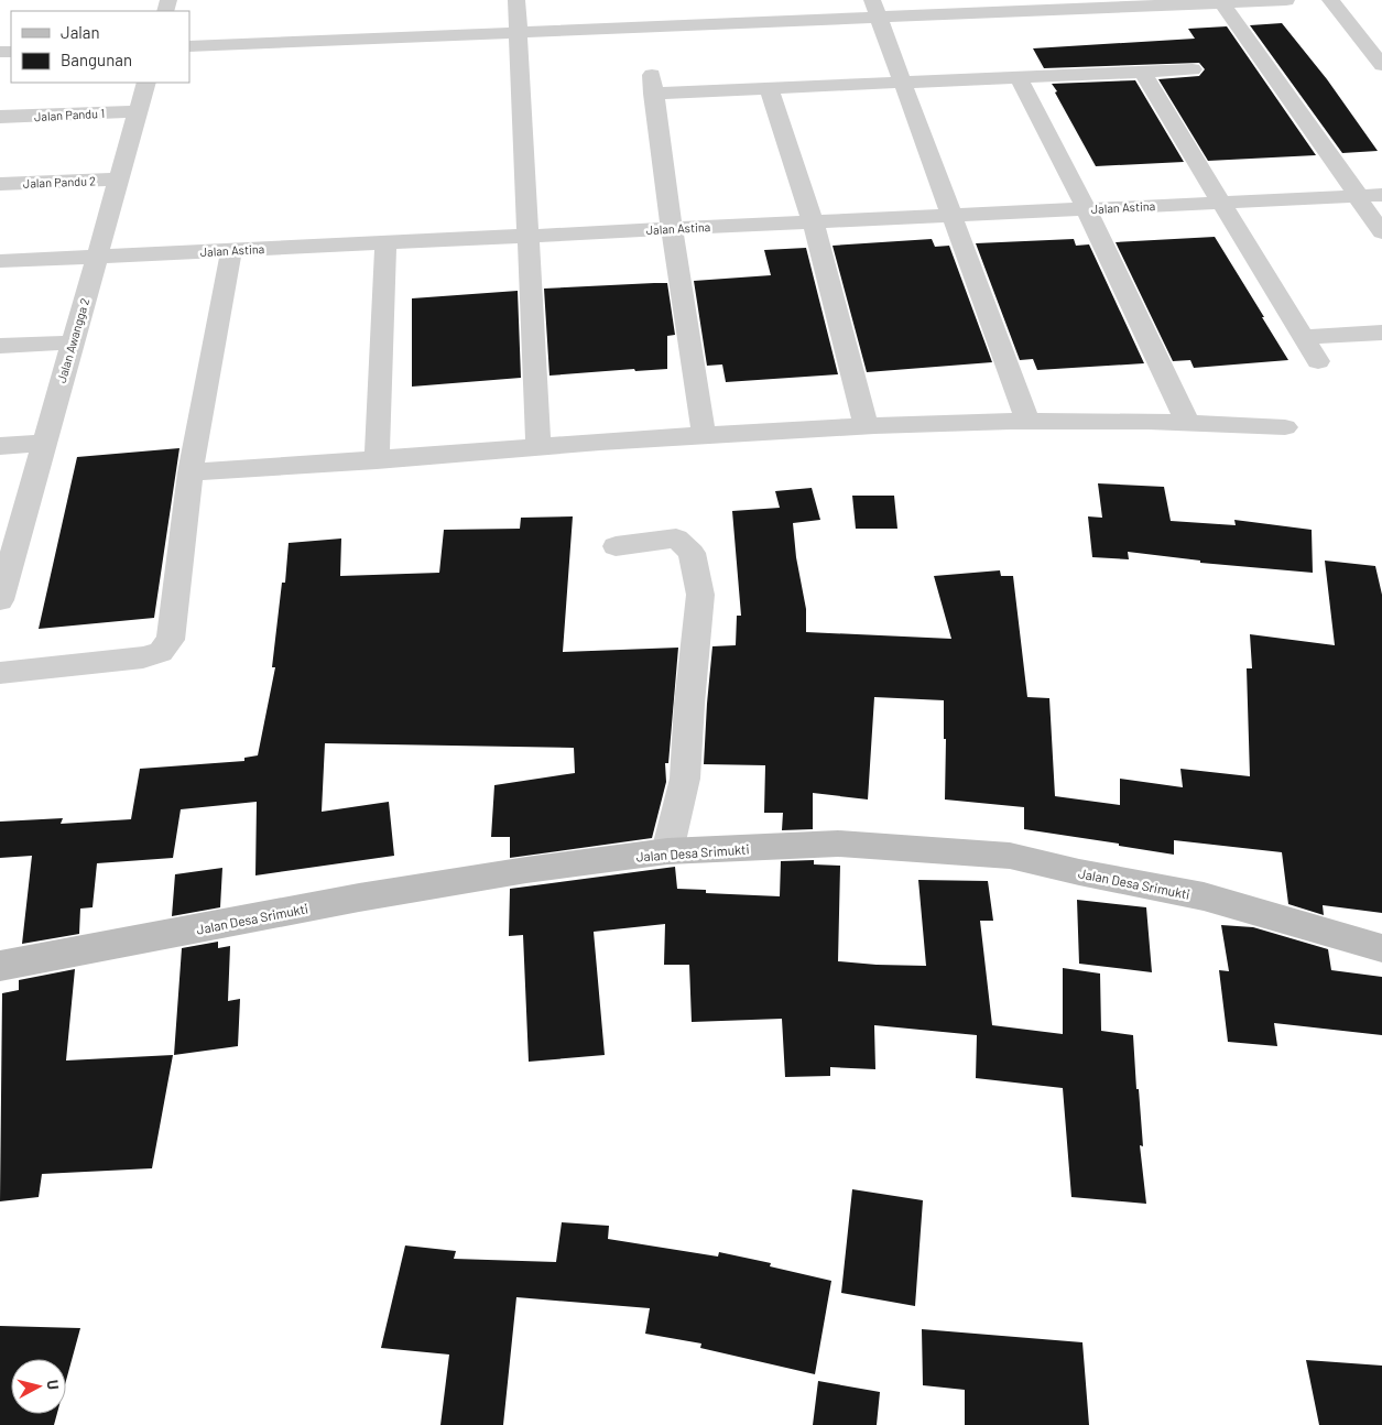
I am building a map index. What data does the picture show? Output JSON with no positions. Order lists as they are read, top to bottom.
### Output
{
  "streets": {
    "street": [
      "Jalan Pandu 1",
      "Jalan Pandu 2",
      "Jalan Astina",
      "Jalan Awangga 2",
      "Jalan Desa Srimukti"
    ]
  },
  "crossings": [
    ["Jalan Pandu 1", "Jalan Awangga 2"],
    ["Jalan Pandu 2", "Jalan Awangga 2"],
    ["Jalan Astina", "Jalan Awangga 2"]
  ],
  "legend": ["Jalan", "Bangunan"],
  "north": "right"
}
